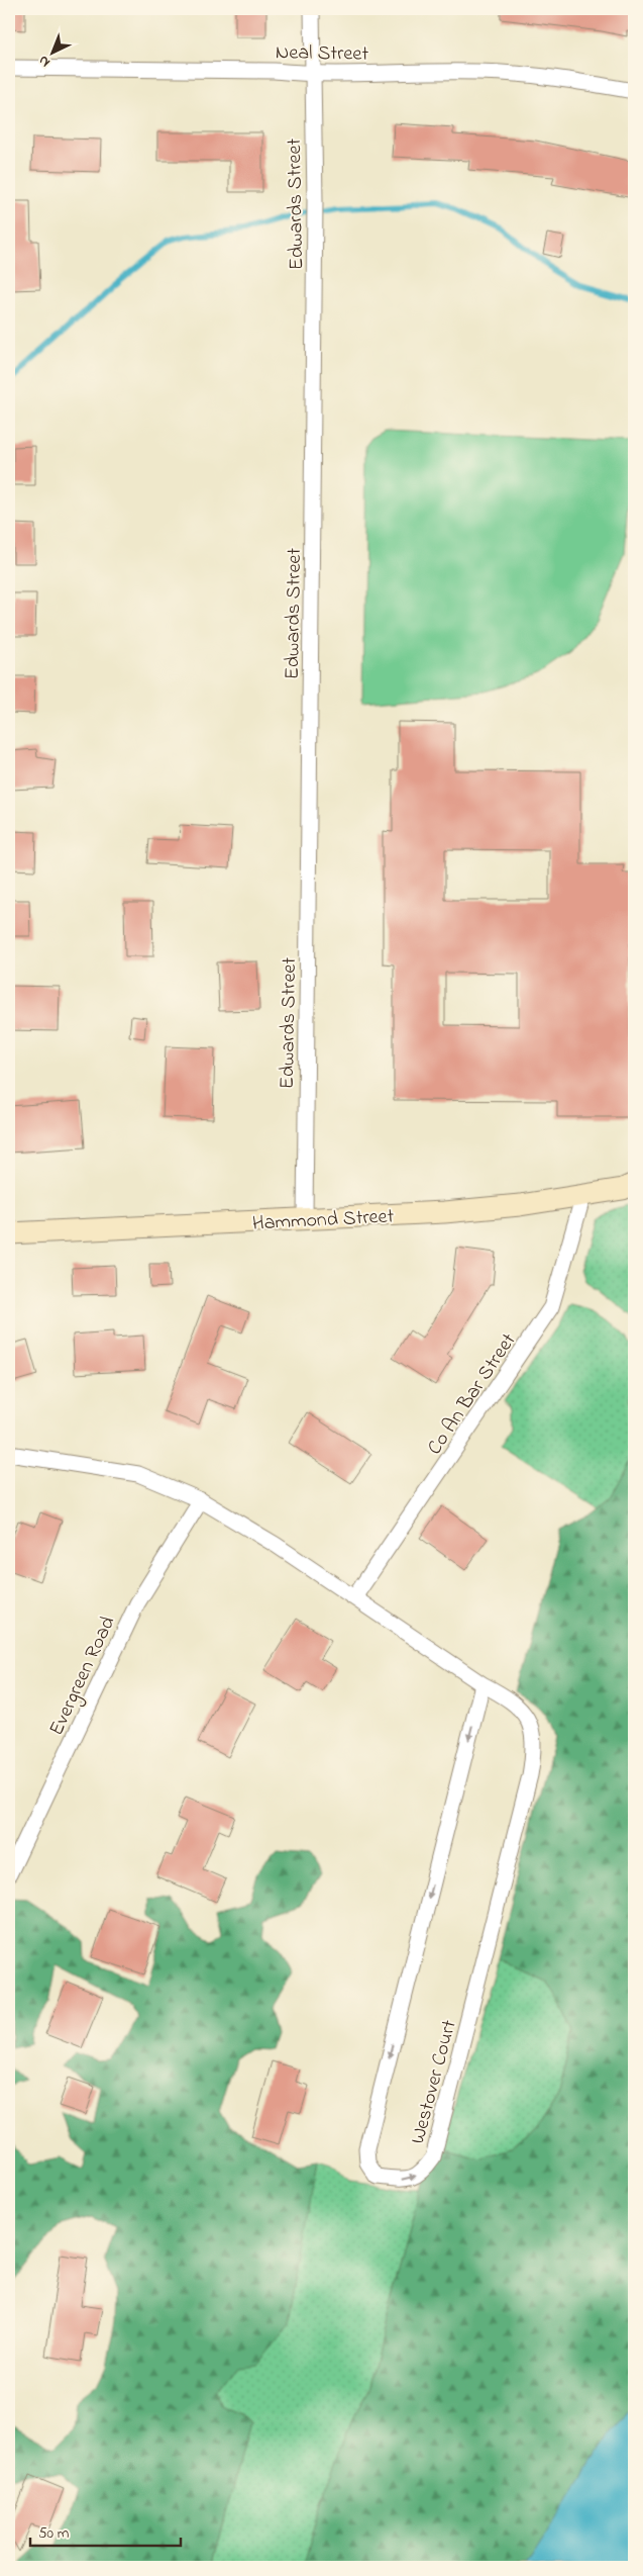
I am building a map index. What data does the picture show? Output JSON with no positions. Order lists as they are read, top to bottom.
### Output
{
  "streets": {
    "street": [
      "Neal Street",
      "Edwards Street",
      "Hammond Street",
      "Co An Bar Street",
      "Evergreen Road",
      "Westover Court"
    ]
  },
  "crossings": [
    ["Neal Street", "Edwards Street"],
    ["Edwards Street", "Hammond Street"],
    ["Hammond Street", "Co An Bar Street"]
  ],
  "scale_bar": "50 m",
  "north": "bottom left"
}
